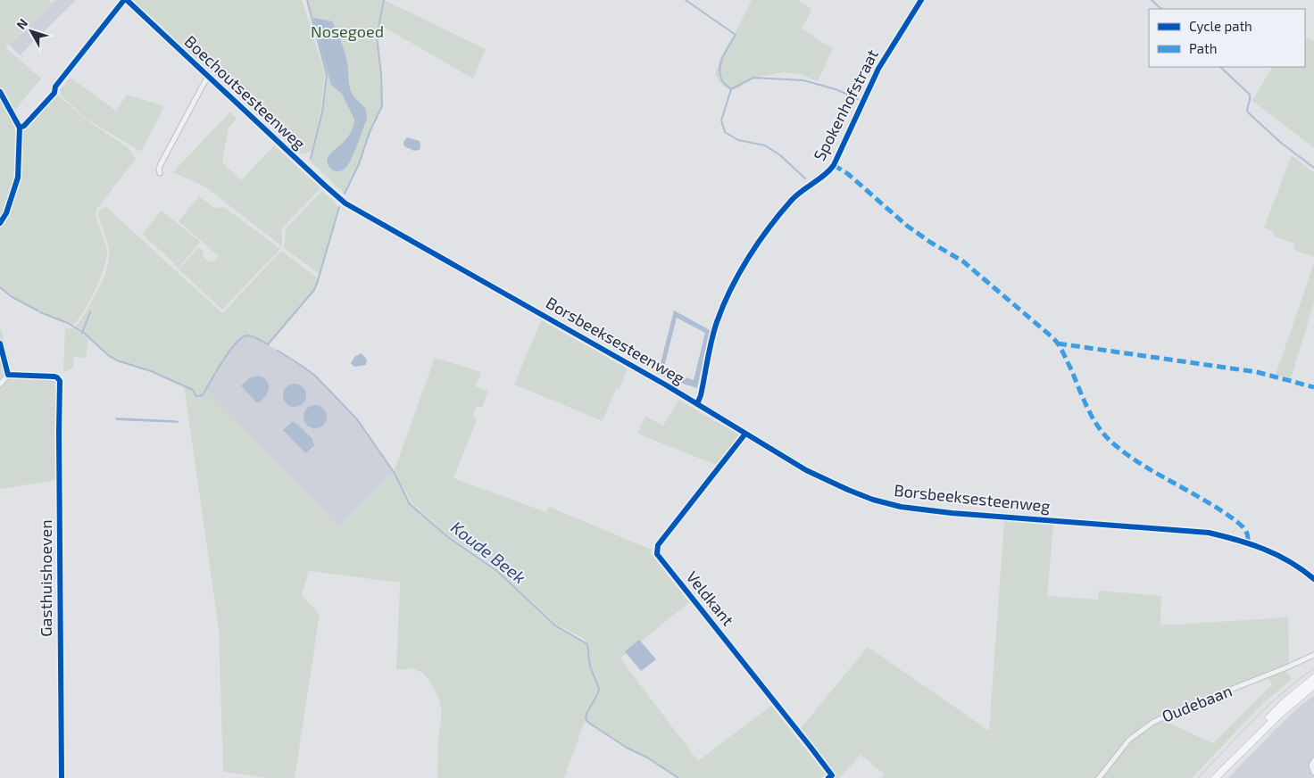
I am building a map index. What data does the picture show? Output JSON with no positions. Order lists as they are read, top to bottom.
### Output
{
  "streets": {
    "street": [
      "Boechoutsesteenweg",
      "Spokenhofstraat",
      "Borsbeeksesteenweg",
      "Gasthuishoeven",
      "Veldkant",
      "Oudebaan"
    ]
  },
  "crossings": [
    ["Boechoutsesteenweg", "Borsbeeksesteenweg"],
    ["Spokenhofstraat", "Borsbeeksesteenweg"],
    ["Borsbeeksesteenweg", "Veldkant"]
  ],
  "water": ["Koude Beek"],
  "parks": ["Nosegoed"],
  "legend": ["Cycle path", "Path"],
  "north": "top left"
}
